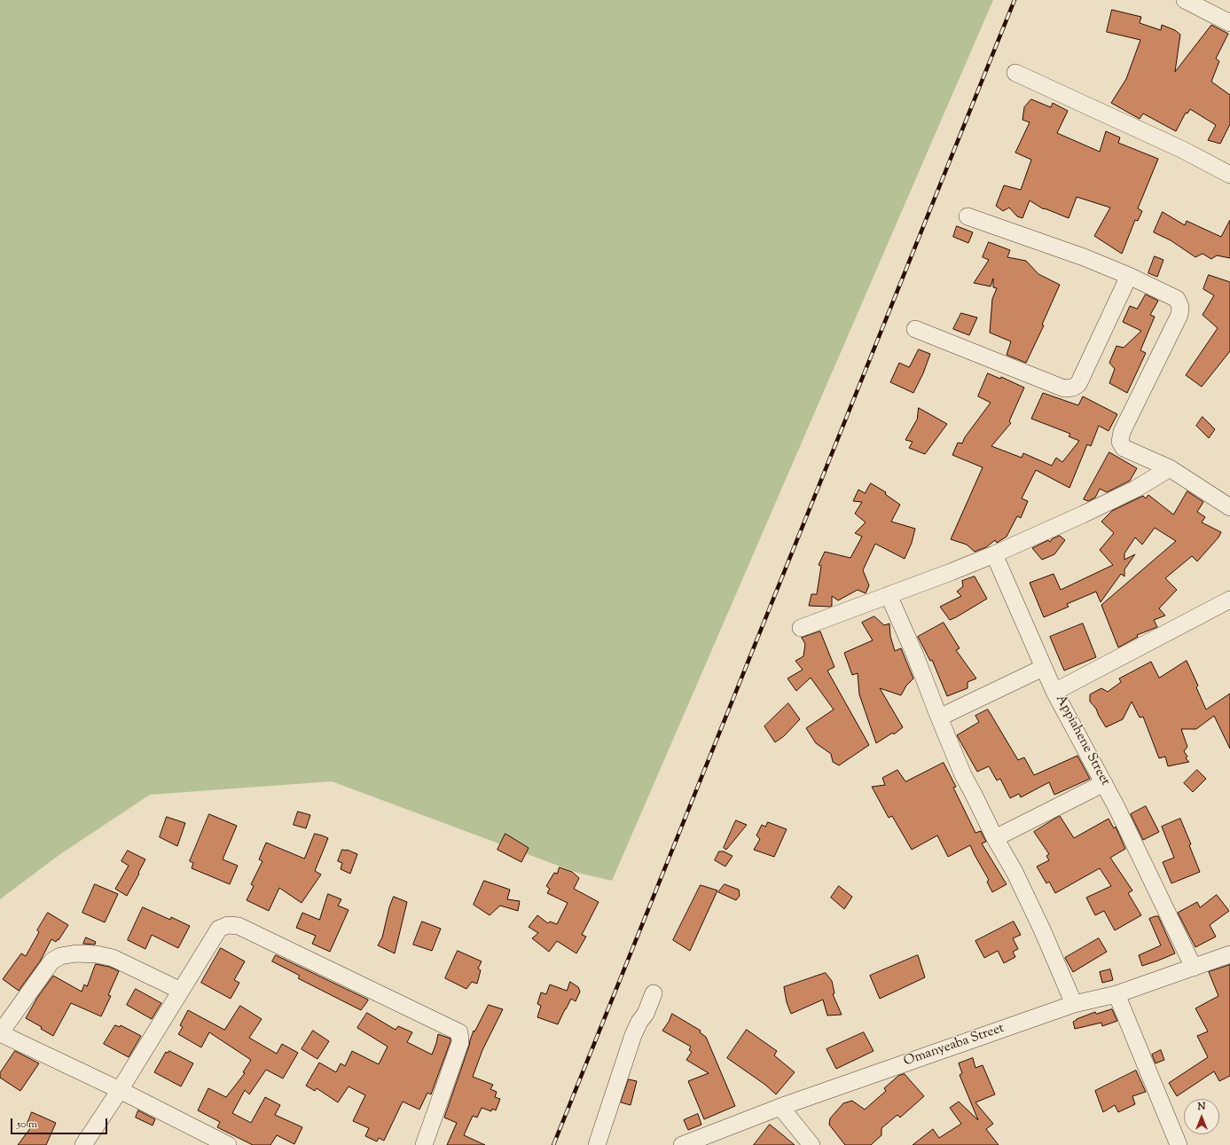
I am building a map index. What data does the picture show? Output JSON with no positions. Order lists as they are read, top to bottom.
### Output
{
  "streets": {
    "street": ["Appiahene Street", "Omanyeaba Street"]
  },
  "crossings": [
    ["Appiahene Street", "Omanyeaba Street"]
  ],
  "scale_bar": "50 m",
  "north": "top"
}
